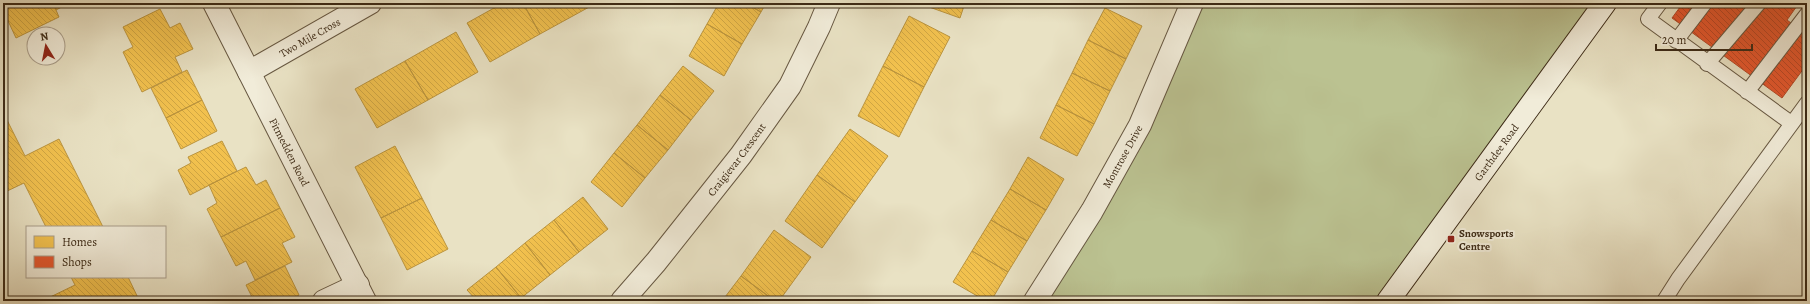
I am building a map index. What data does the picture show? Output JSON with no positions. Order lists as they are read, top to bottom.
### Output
{
  "streets": {
    "street": [
      "Two Mile Cross",
      "Pitmedden Road",
      "Garthdee Road",
      "Montrose Drive",
      "Craigievar Crescent"
    ]
  },
  "crossings": [
    ["Two Mile Cross", "Pitmedden Road"]
  ],
  "places": {
    "transit": ["Snowsports Centre"]
  },
  "legend": ["Homes", "Shops"],
  "scale_bar": "20 m",
  "north": "top"
}
